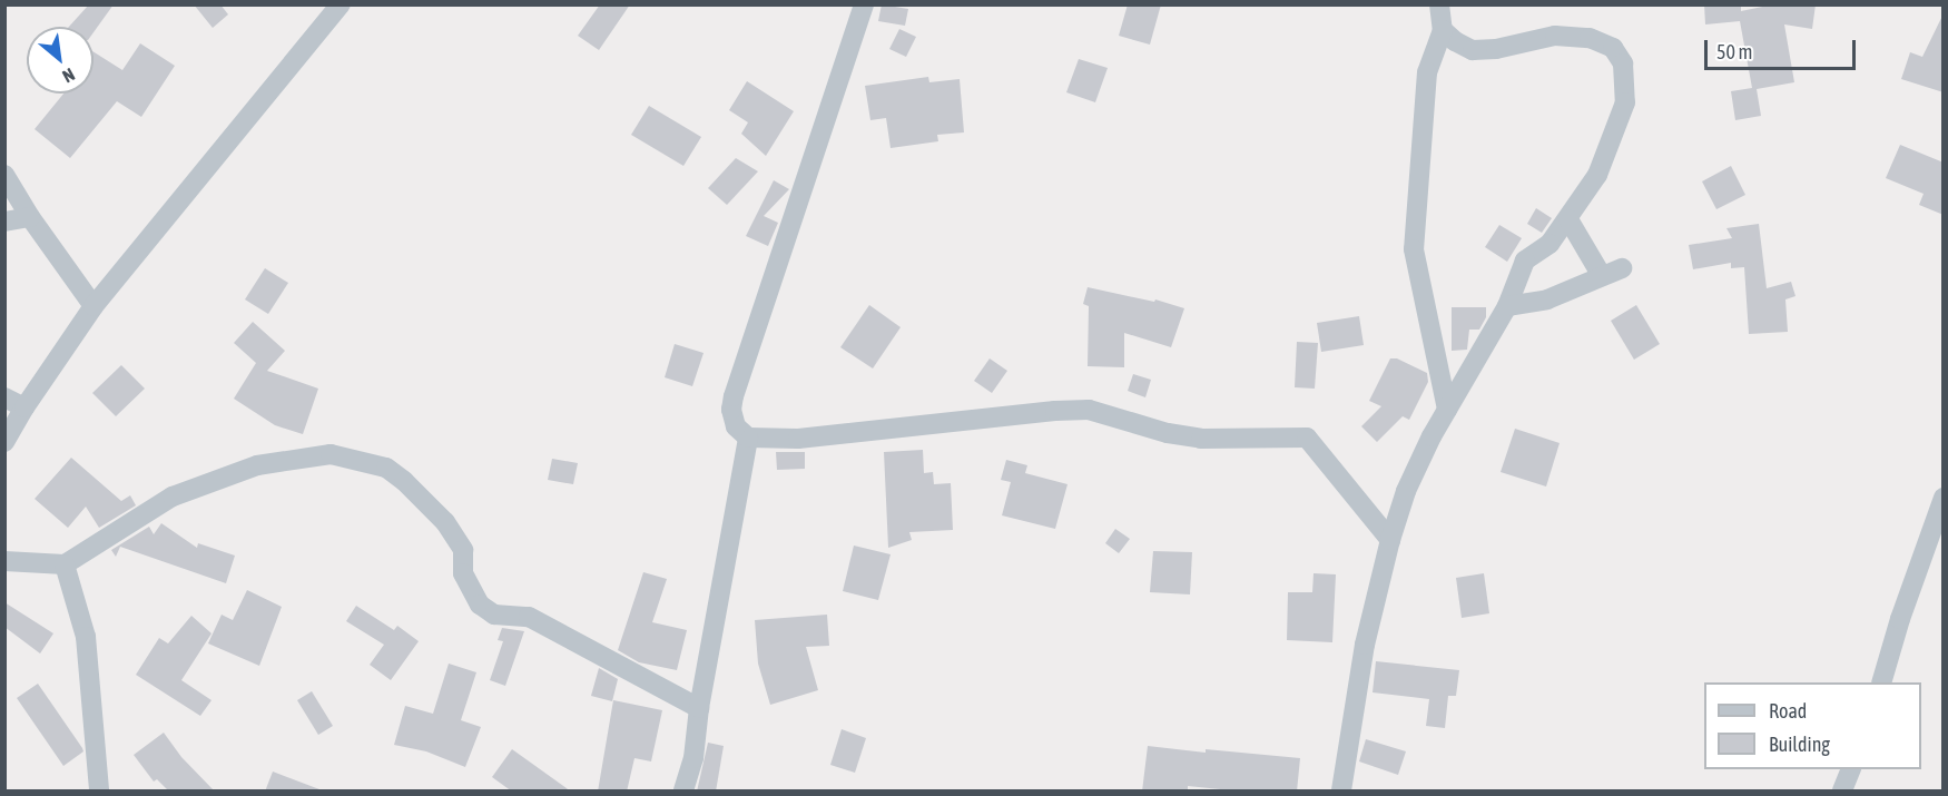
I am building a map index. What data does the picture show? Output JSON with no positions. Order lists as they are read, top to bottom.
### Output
{
  "legend": ["Road", "Building"],
  "scale_bar": "50 m",
  "north": "bottom right"
}
